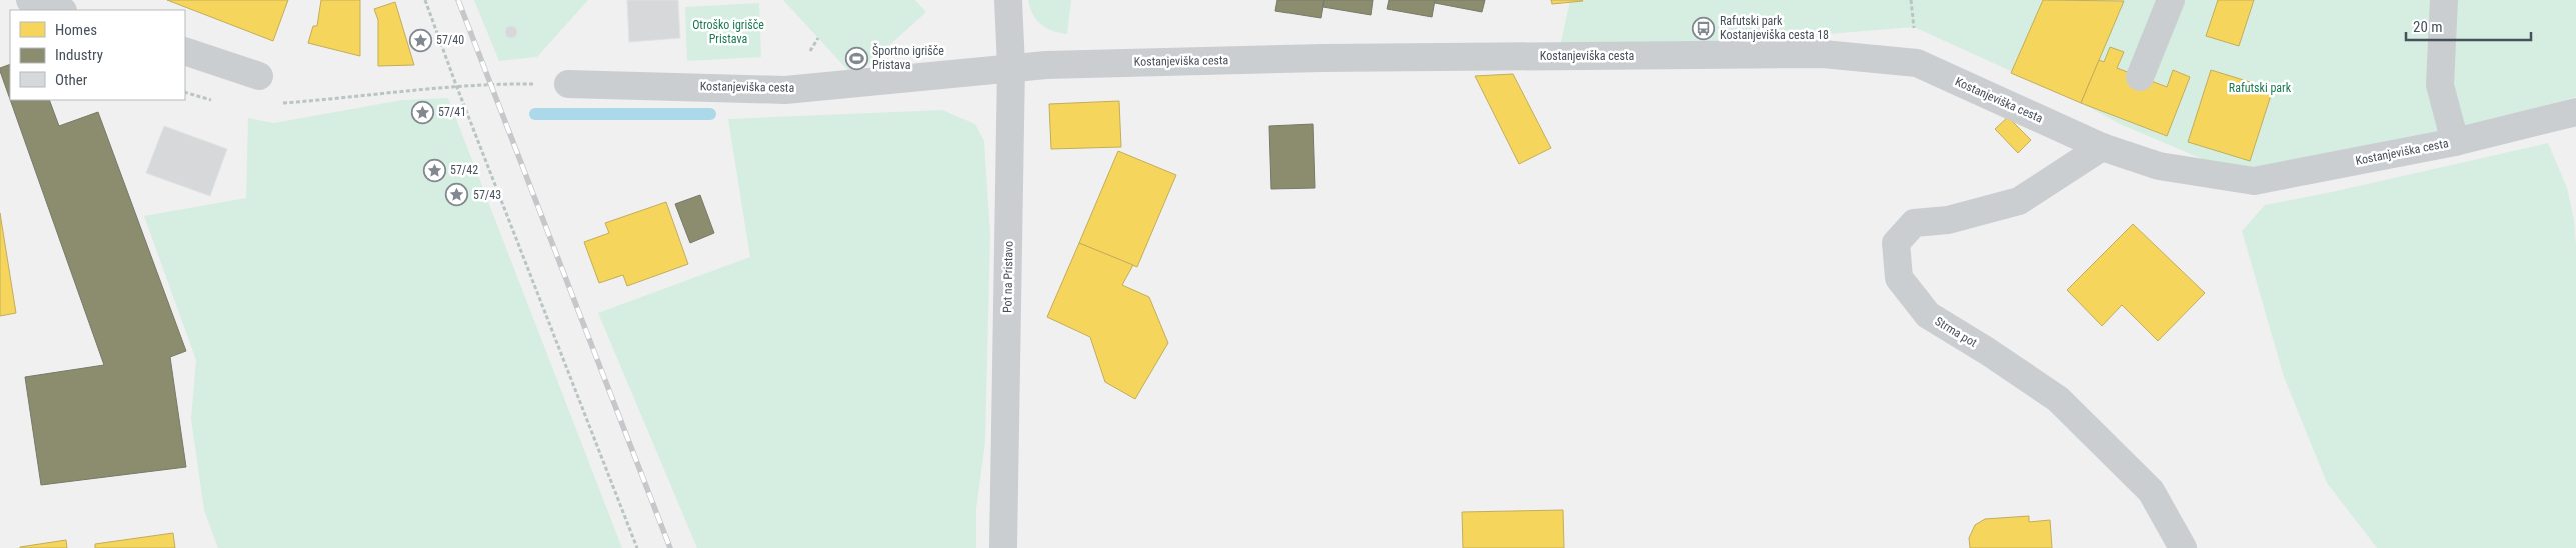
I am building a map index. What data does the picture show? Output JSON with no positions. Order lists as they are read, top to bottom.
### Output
{
  "streets": {
    "street": ["Kostanjeviška cesta", "Pot na Pristavo", "Strma pot"]
  },
  "crossings": [
    ["Kostanjeviška cesta", "Pot na Pristavo"],
    ["Kostanjeviška cesta", "Strma pot"]
  ],
  "parks": ["Otroško igrišče Pristava", "Rafutski park"],
  "places": {
    "bus stop": ["Rafutski park Kostanjeviška cesta 18"],
    "place": [
      "57/40",
      "57/41",
      "57/42",
      "57/43"
    ],
    "sports": ["Športno igrišče Pristava"]
  },
  "legend": ["Homes", "Industry", "Other"],
  "scale_bar": "20 m"
}
